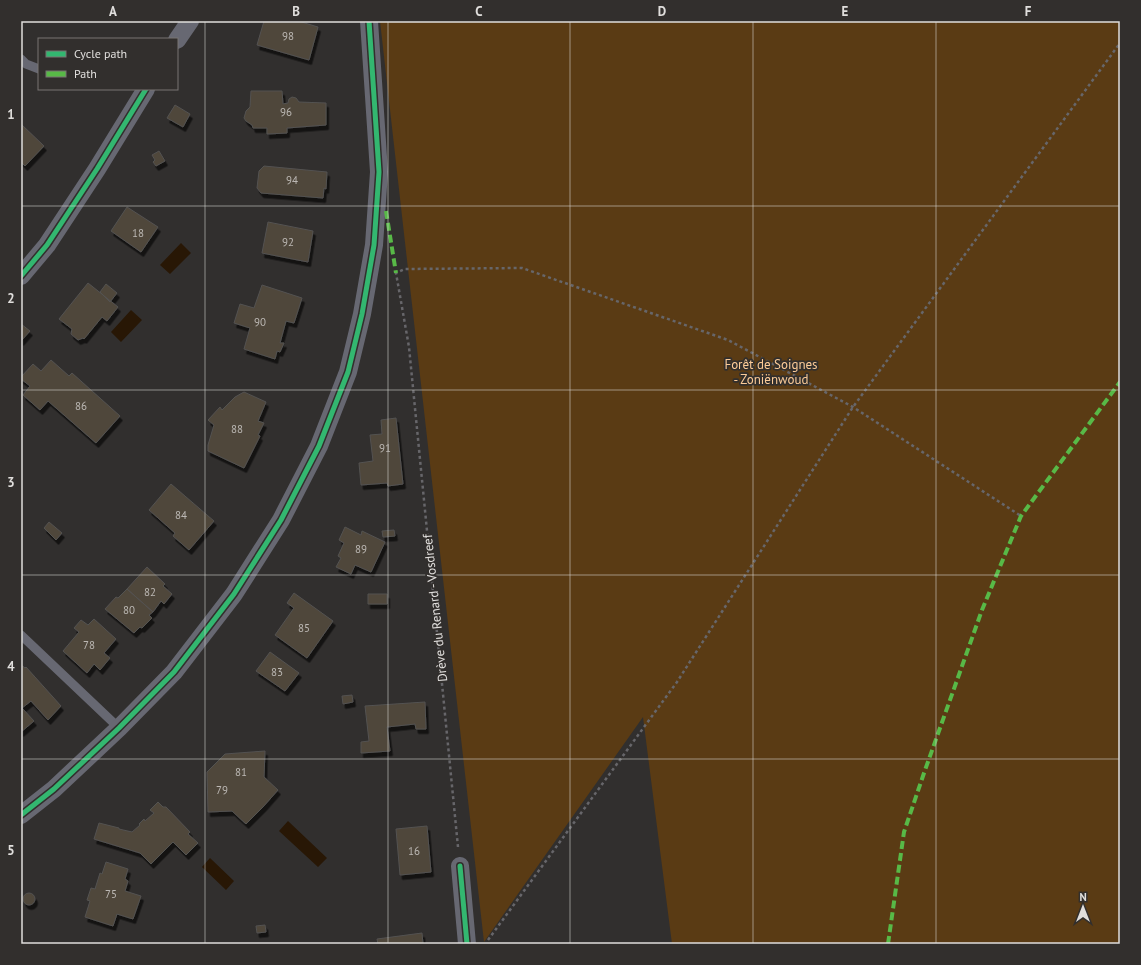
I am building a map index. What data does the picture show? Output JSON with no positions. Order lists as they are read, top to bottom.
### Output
{
  "streets": {
    "path": ["Drève du Renard - Vosdreef"]
  },
  "parks": ["Forêt de Soignes - Zoniënwoud"],
  "house_numbers": [
    "98",
    "96",
    "94",
    "18",
    "92",
    "90",
    "86",
    "88",
    "91",
    "84",
    "89",
    "82",
    "80",
    "85",
    "78",
    "83",
    "81",
    "79",
    "16",
    "75"
  ],
  "legend": ["Cycle path", "Path"],
  "north": "top",
  "grid": {
    "columns": [
      "A",
      "B",
      "C",
      "D",
      "E",
      "F"
    ],
    "rows": [
      "1",
      "2",
      "3",
      "4",
      "5"
    ]
  }
}
